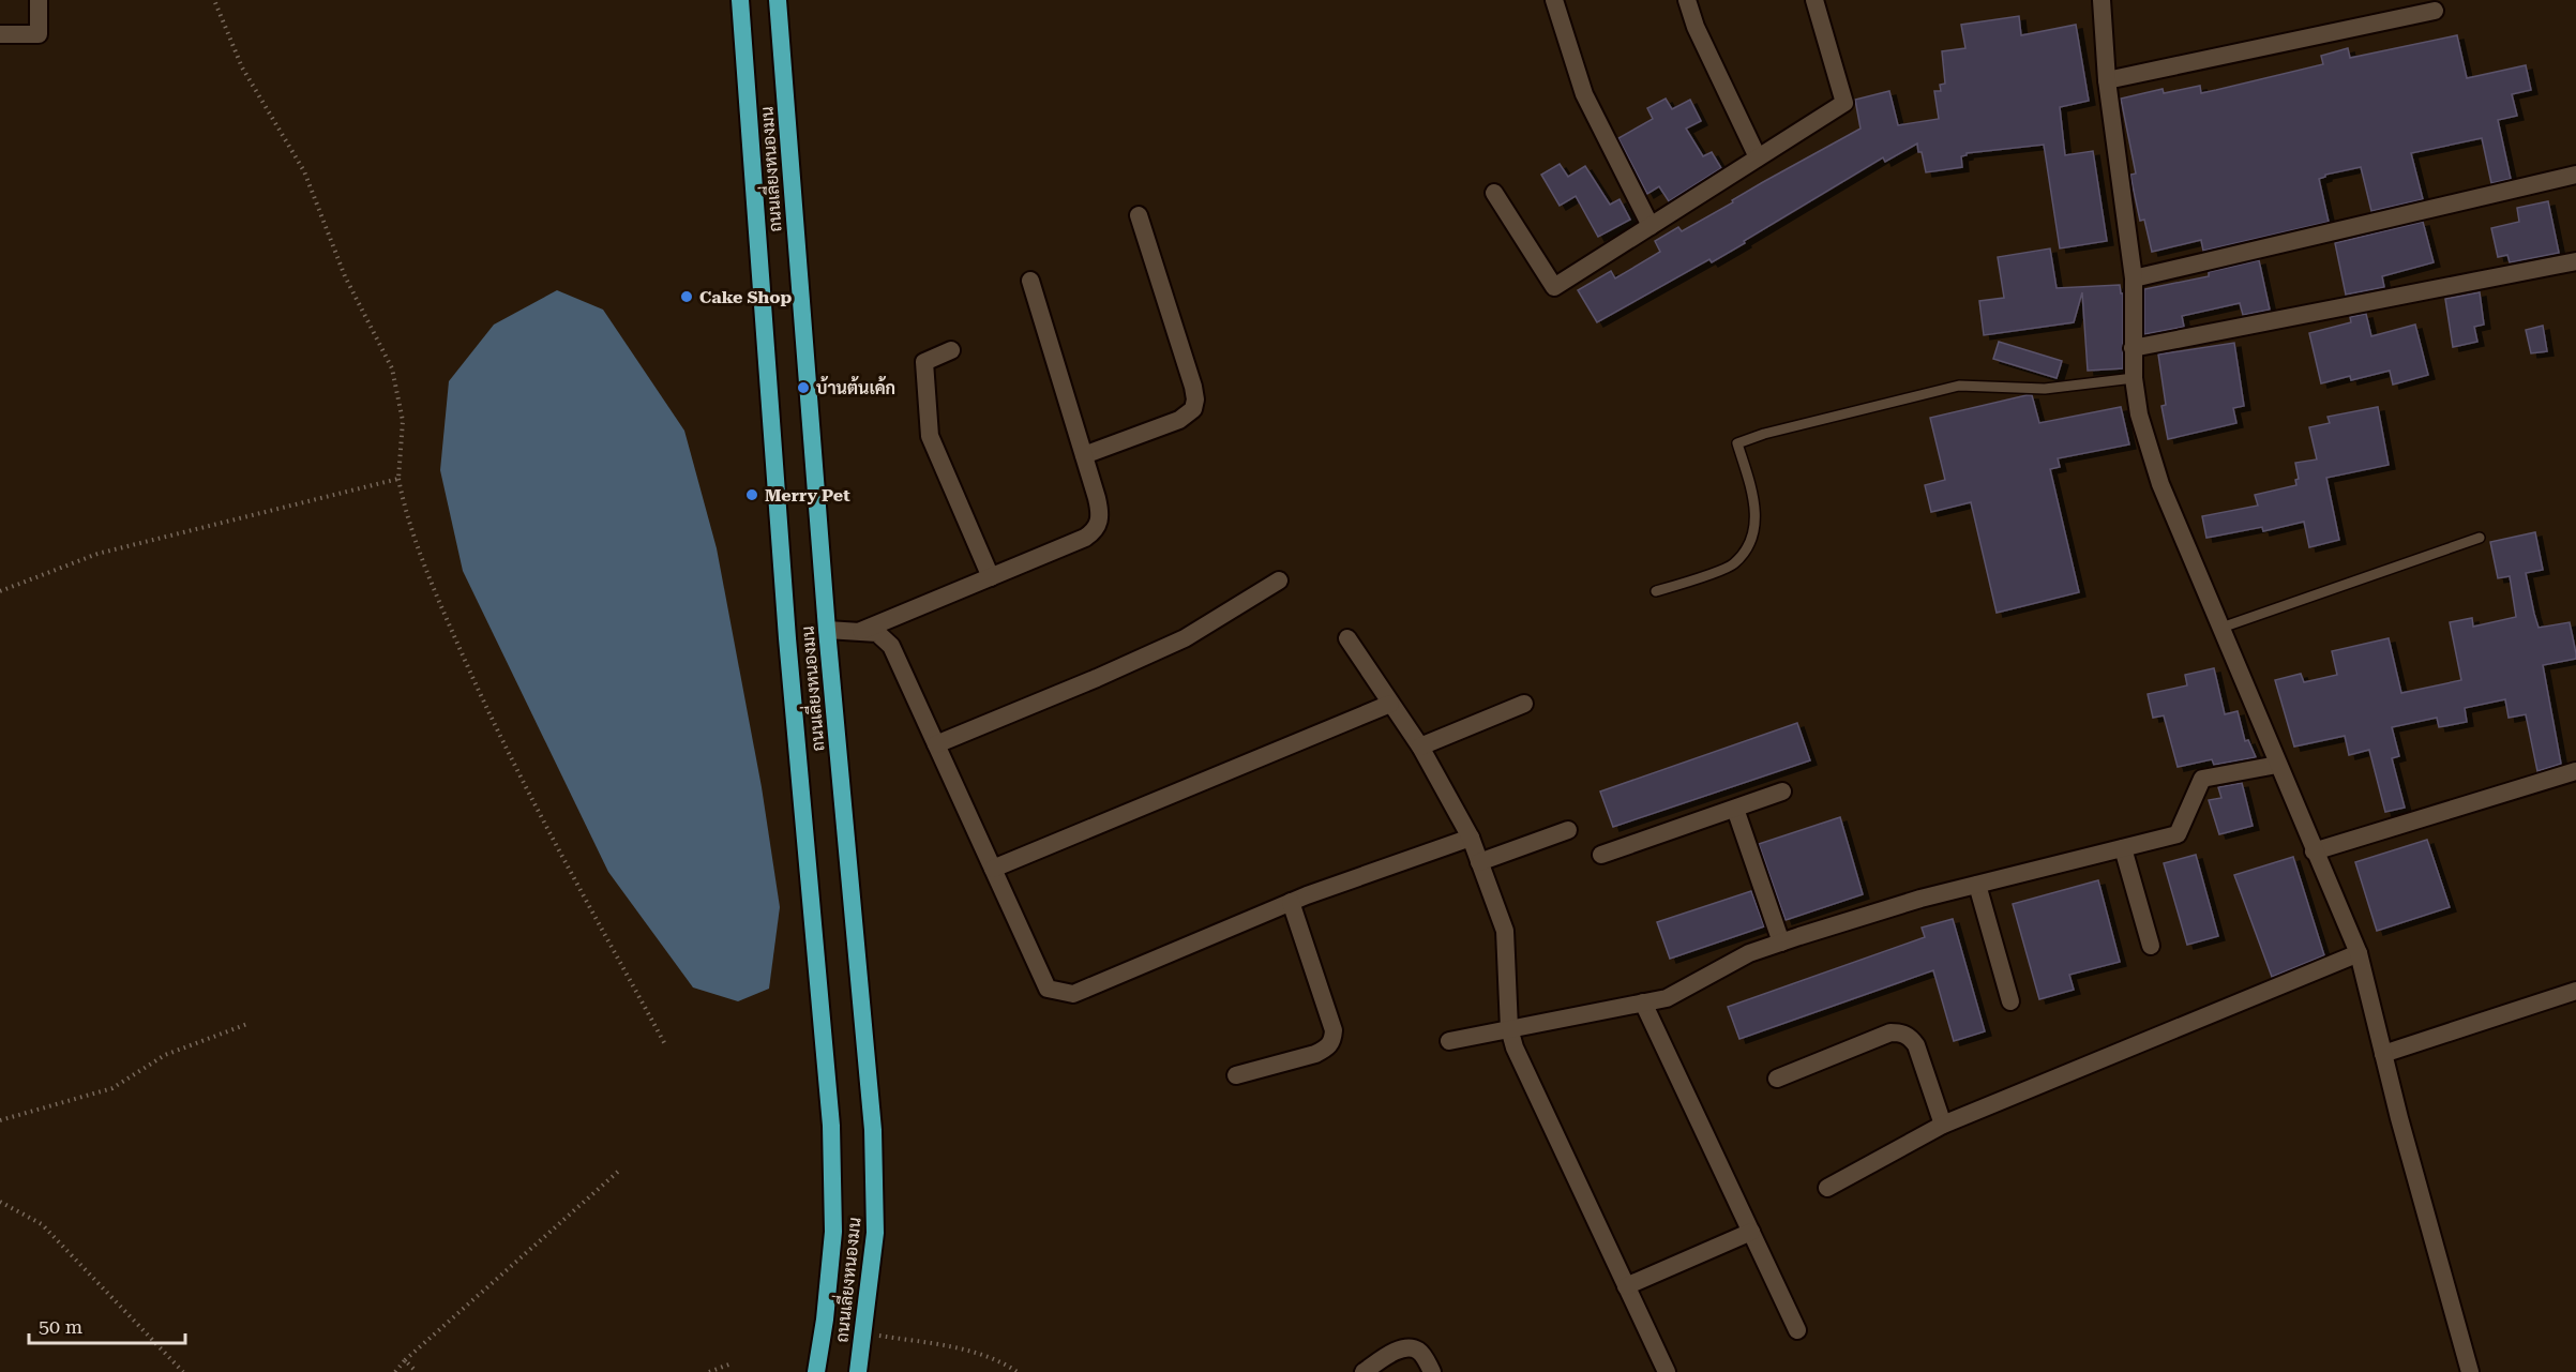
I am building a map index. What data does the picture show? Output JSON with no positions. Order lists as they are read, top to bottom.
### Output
{
  "streets": {
    "highway": ["ถนนเลี่ยงหนองมน"]
  },
  "places": ["Cake Shop", "บ้านต้นเค้ก", "Merry Pet"],
  "scale_bar": "50 m"
}
